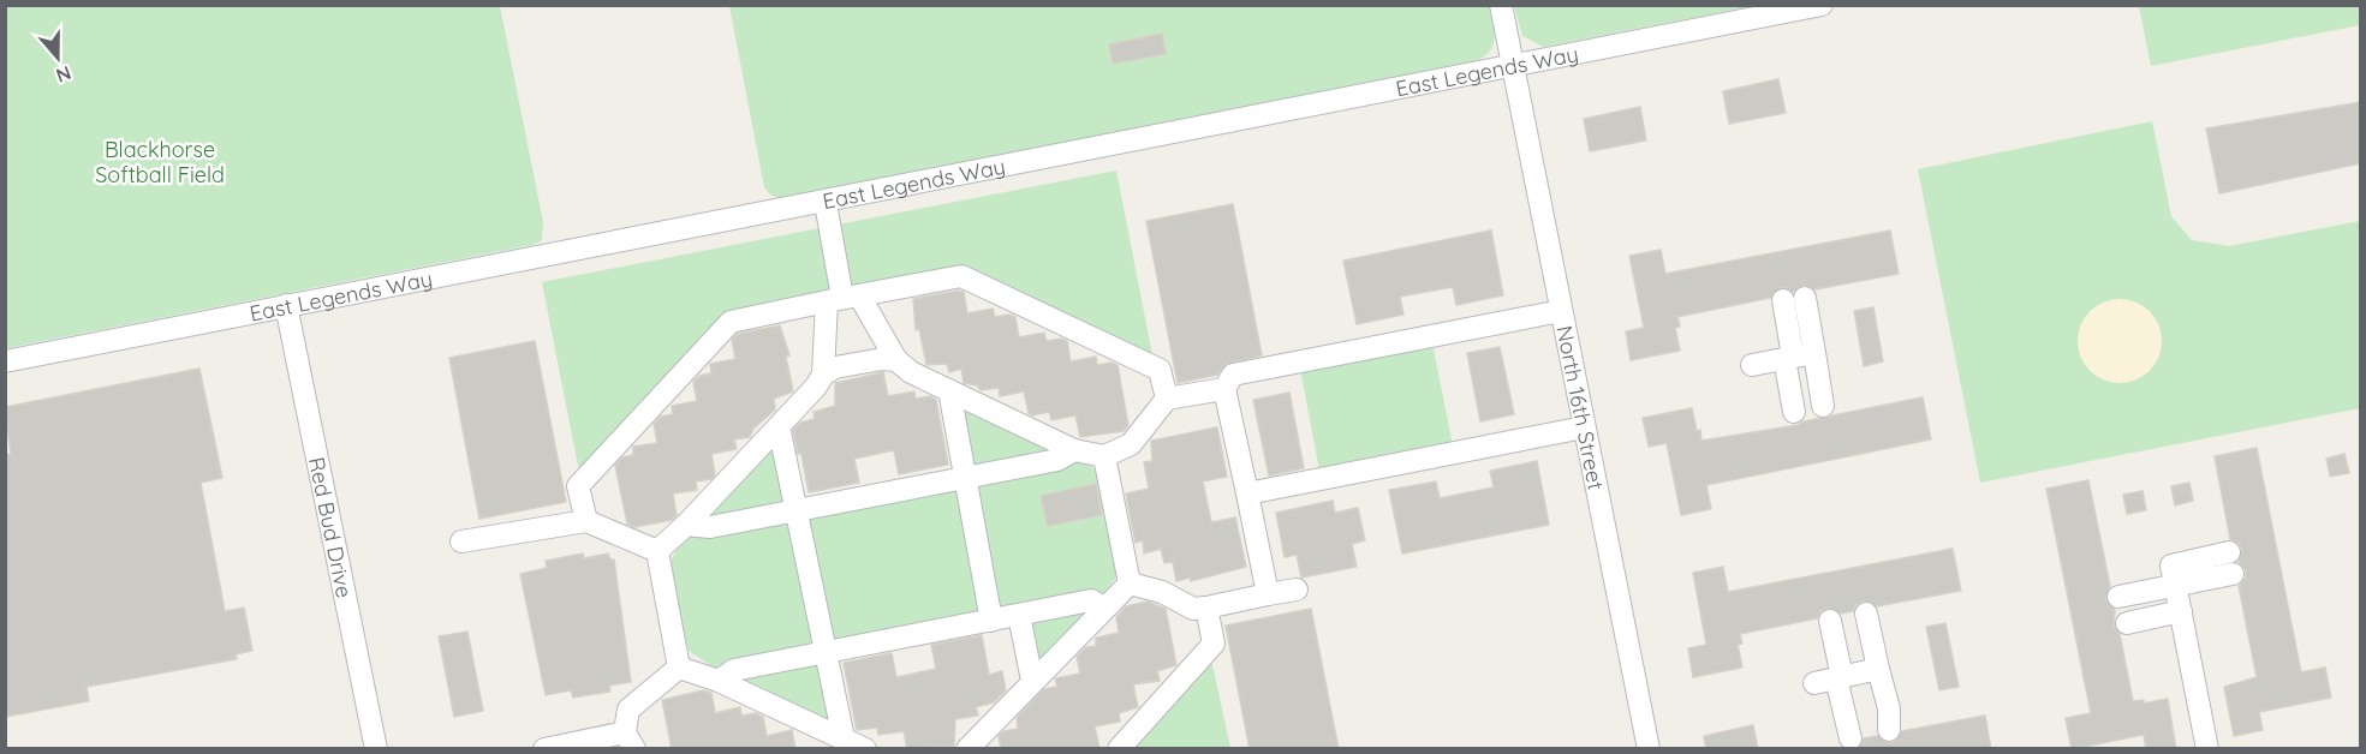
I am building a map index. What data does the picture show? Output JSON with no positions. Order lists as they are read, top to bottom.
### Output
{
  "streets": {
    "street": ["East Legends Way", "North 16th Street", "Red Bud Drive"]
  },
  "crossings": [
    ["East Legends Way", "North 16th Street"],
    ["East Legends Way", "Red Bud Drive"]
  ],
  "parks": ["Blackhorse Softball Field"],
  "north": "bottom"
}
